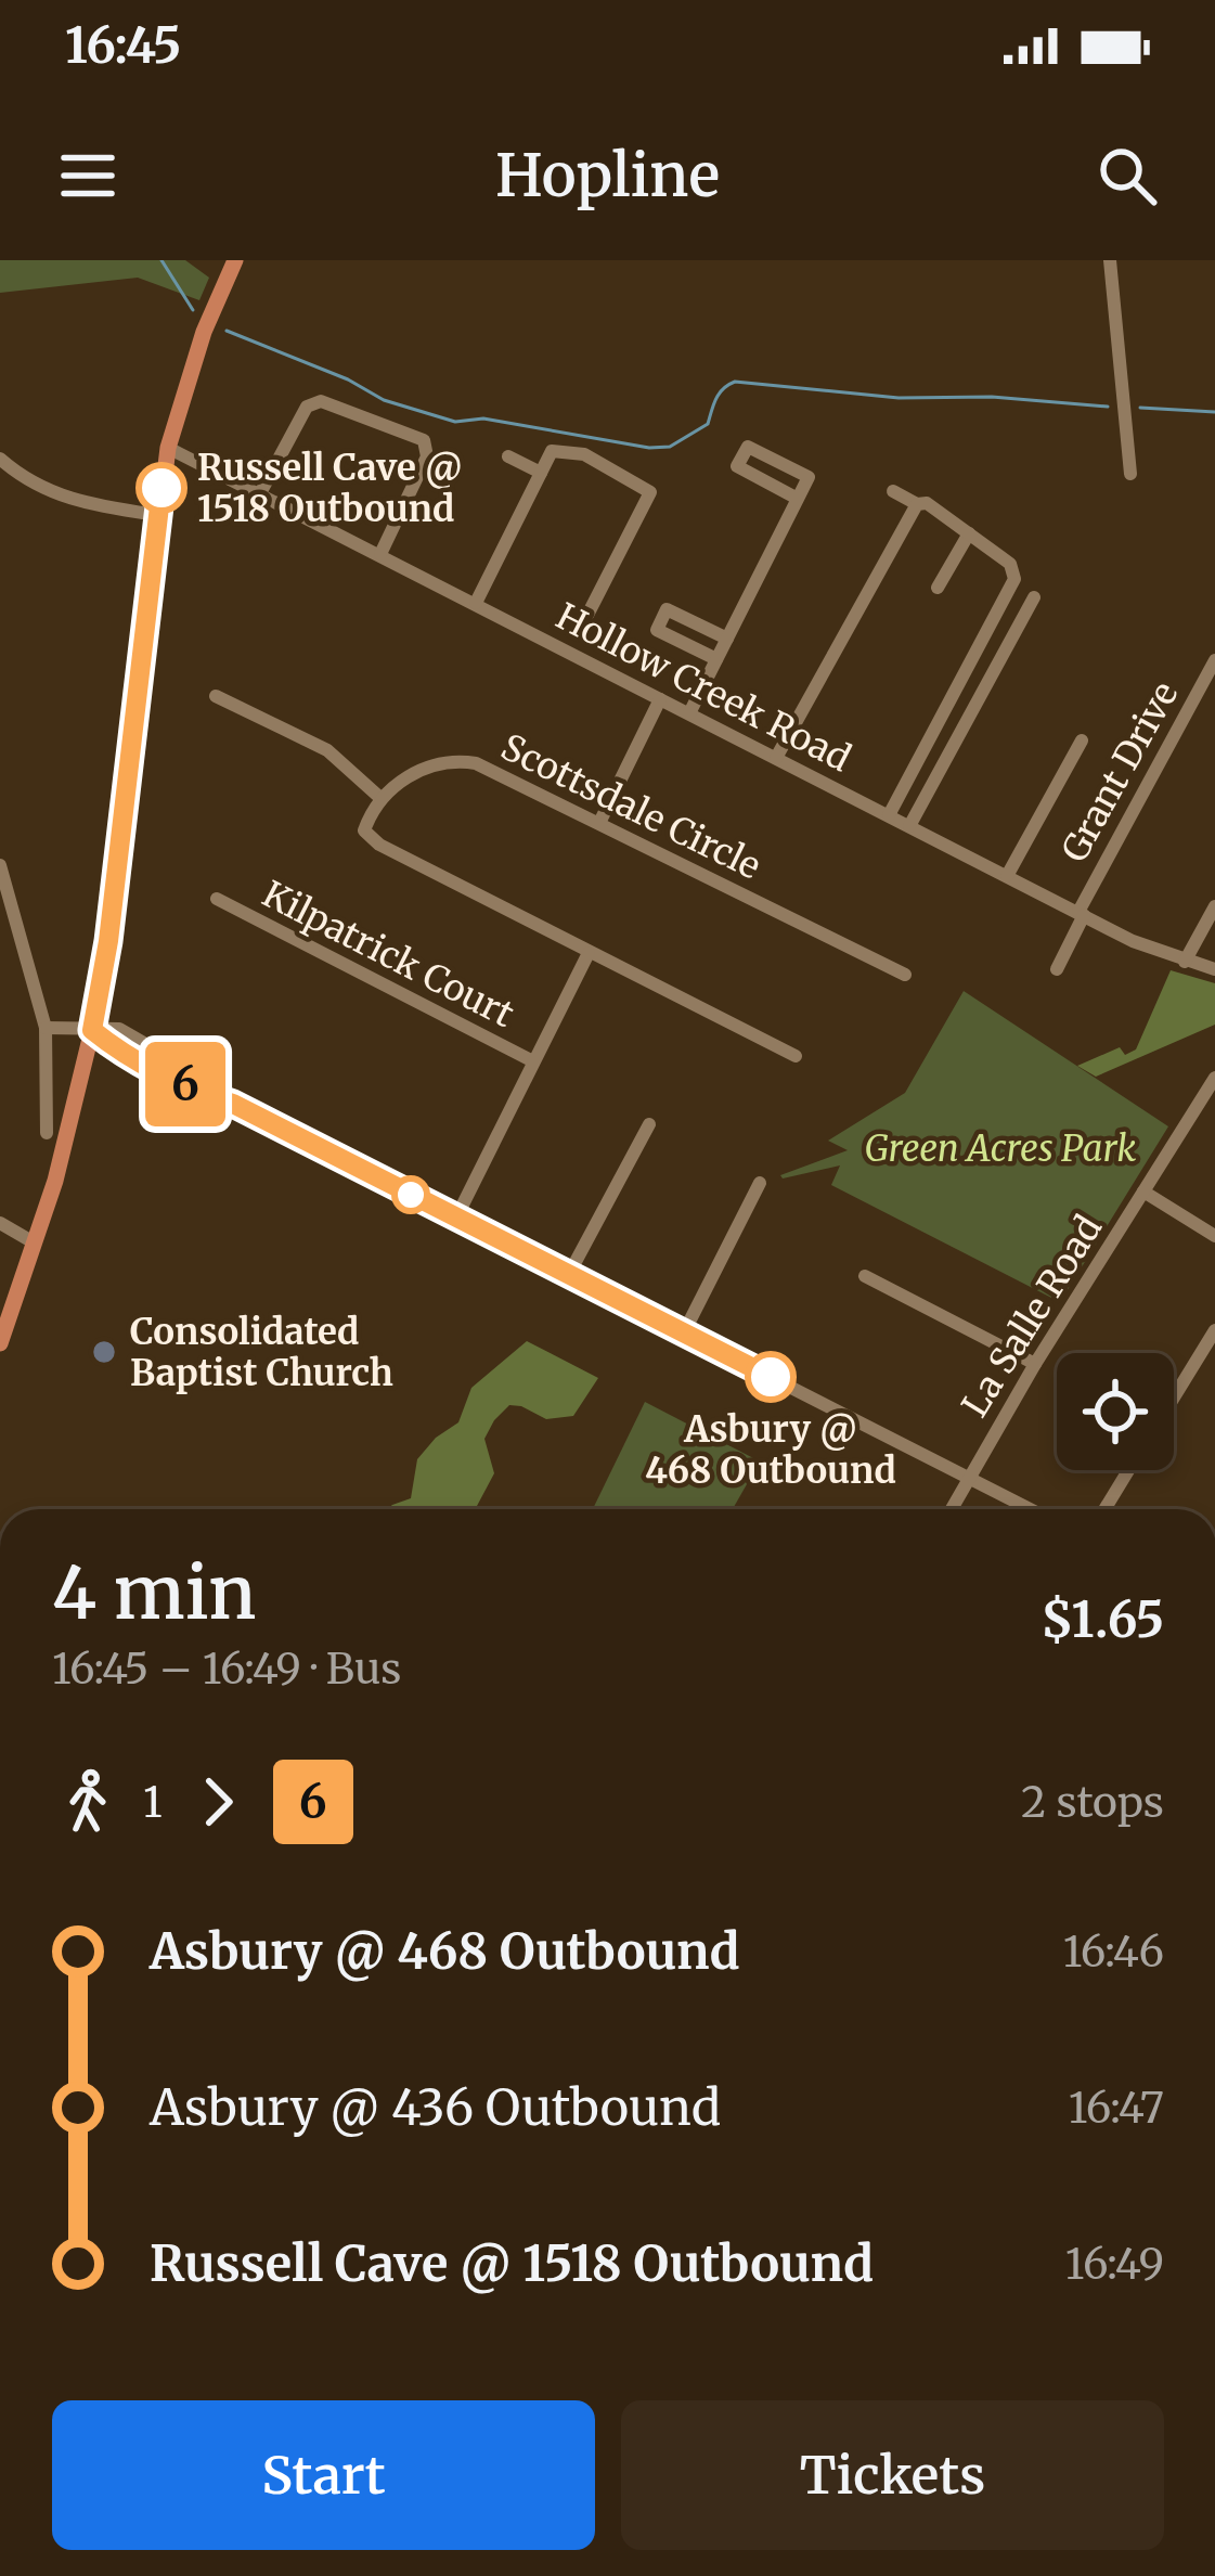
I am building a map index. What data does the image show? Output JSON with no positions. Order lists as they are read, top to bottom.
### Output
{
  "streets": {
    "street": [
      "Hollow Creek Road",
      "Grant Drive",
      "Scottsdale Circle",
      "Kilpatrick Court",
      "La Salle Road"
    ]
  },
  "crossings": [
    ["Hollow Creek Road", "Grant Drive"]
  ],
  "parks": ["Green Acres Park"],
  "places": ["Russell Cave @ 1518 Outbound", "Consolidated Baptist Church", "Asbury @ 468 Outbound"],
  "lines": ["bus line 6"],
  "page": {
    "status": "16:45",
    "header": "Hopline",
    "on_map": "6",
    "heading": ["4 min", "16:45 – 16:49 · Bus", "$1.65"],
    "legs": ["1", "6", "2 stops"],
    "list": [
      {
        "name": "Asbury @ 468 Outbound",
        "value": "16:46"
      },
      {
        "name": "Asbury @ 436 Outbound",
        "value": "16:47"
      },
      {
        "name": "Russell Cave @ 1518 Outbound",
        "value": "16:49"
      }
    ],
    "buttons": ["Start", "Tickets"]
  }
}
